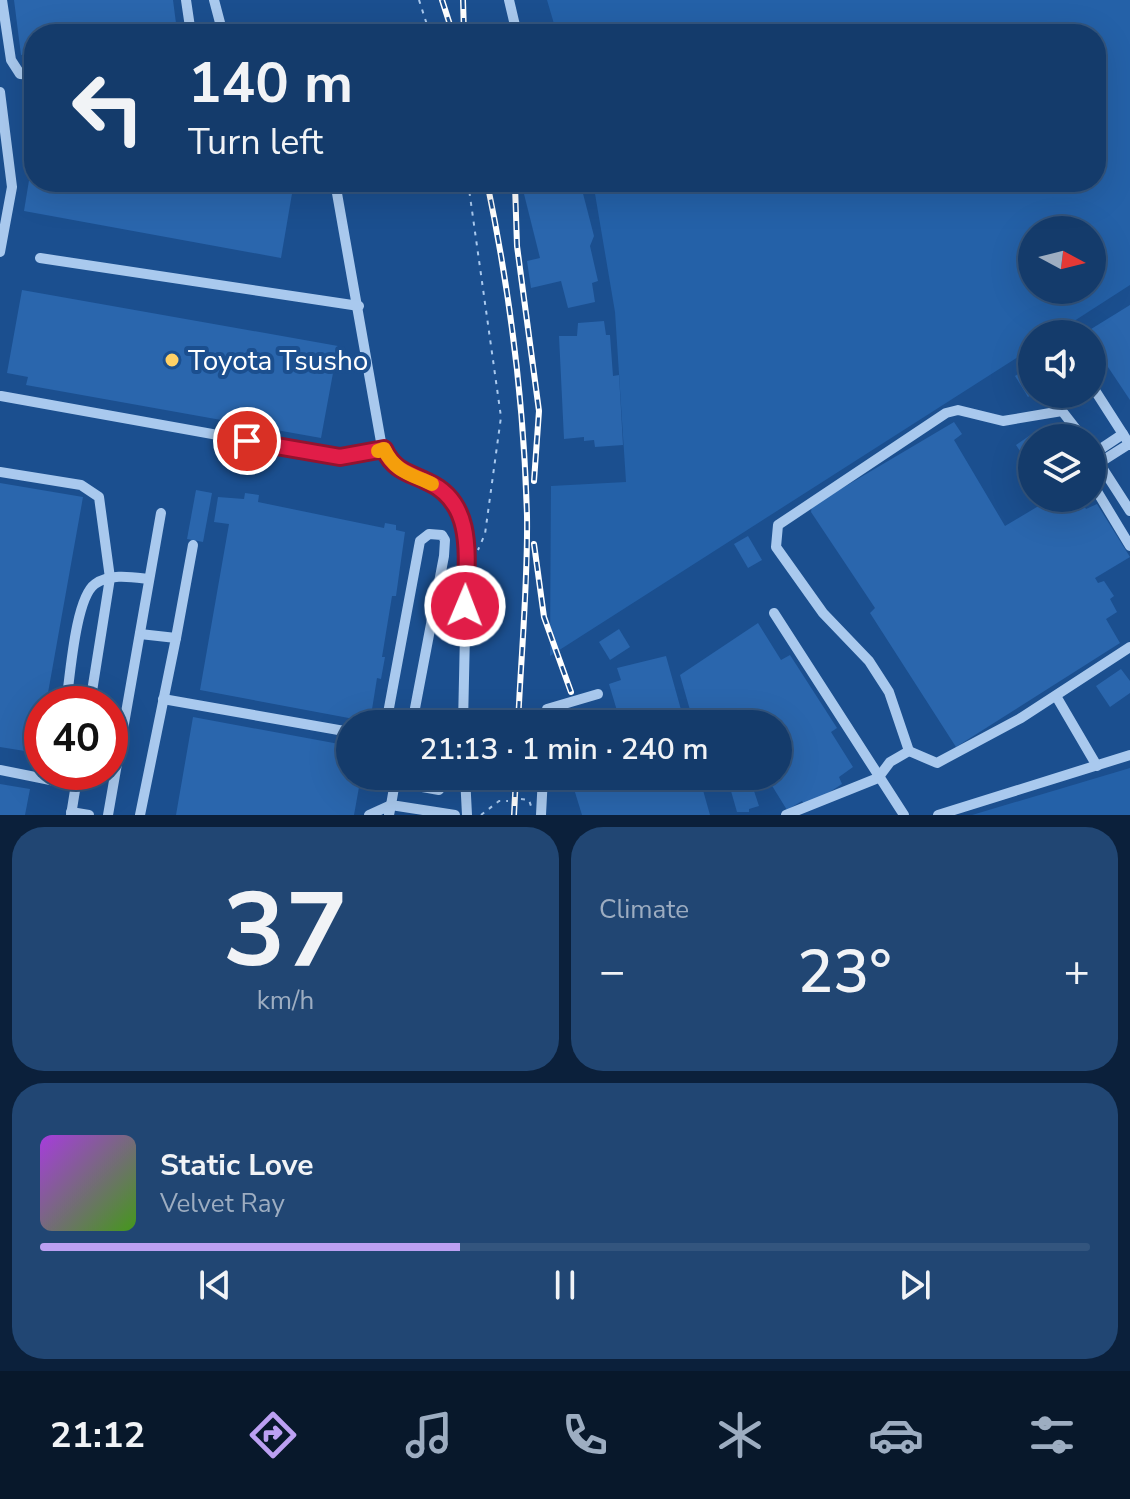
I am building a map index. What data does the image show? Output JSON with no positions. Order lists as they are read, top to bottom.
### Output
{
  "places": ["Toyota Tsusho"],
  "north": "right",
  "page": {
    "turn": ["140 m", "Turn left"],
    "limit": "40",
    "trip": "21:13 · 1 min · 240 m",
    "tile": [
      ["37", "km/h"],
      "Climate"
    ],
    "heat": ["−", "23°", "+"],
    "song": ["Static Love", "Velvet Ray"],
    "tabs": "21:12"
  }
}
